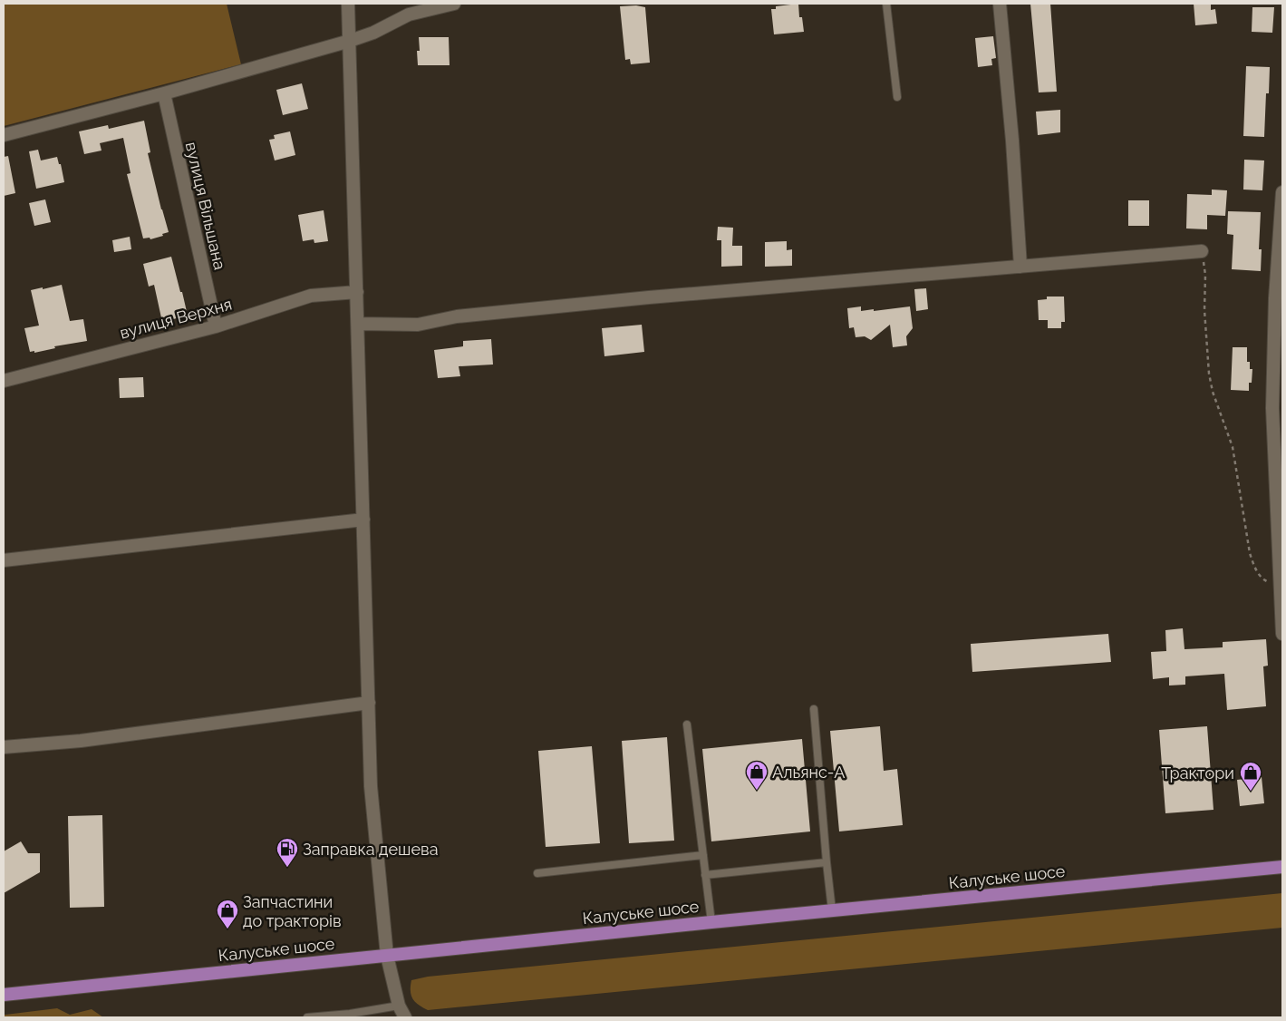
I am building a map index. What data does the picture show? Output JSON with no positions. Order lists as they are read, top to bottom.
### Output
{
  "streets": {
    "main road": ["Калуське шосе"],
    "street": ["вулиця Вільшана", "вулиця Верхня"]
  },
  "crossings": [
    ["вулиця Вільшана", "вулиця Верхня"]
  ],
  "places": {
    "shop": ["Альянс-А", "Трактори", "Запчастини до тракторів"],
    "fuel station": ["Заправка дешева"]
  }
}
